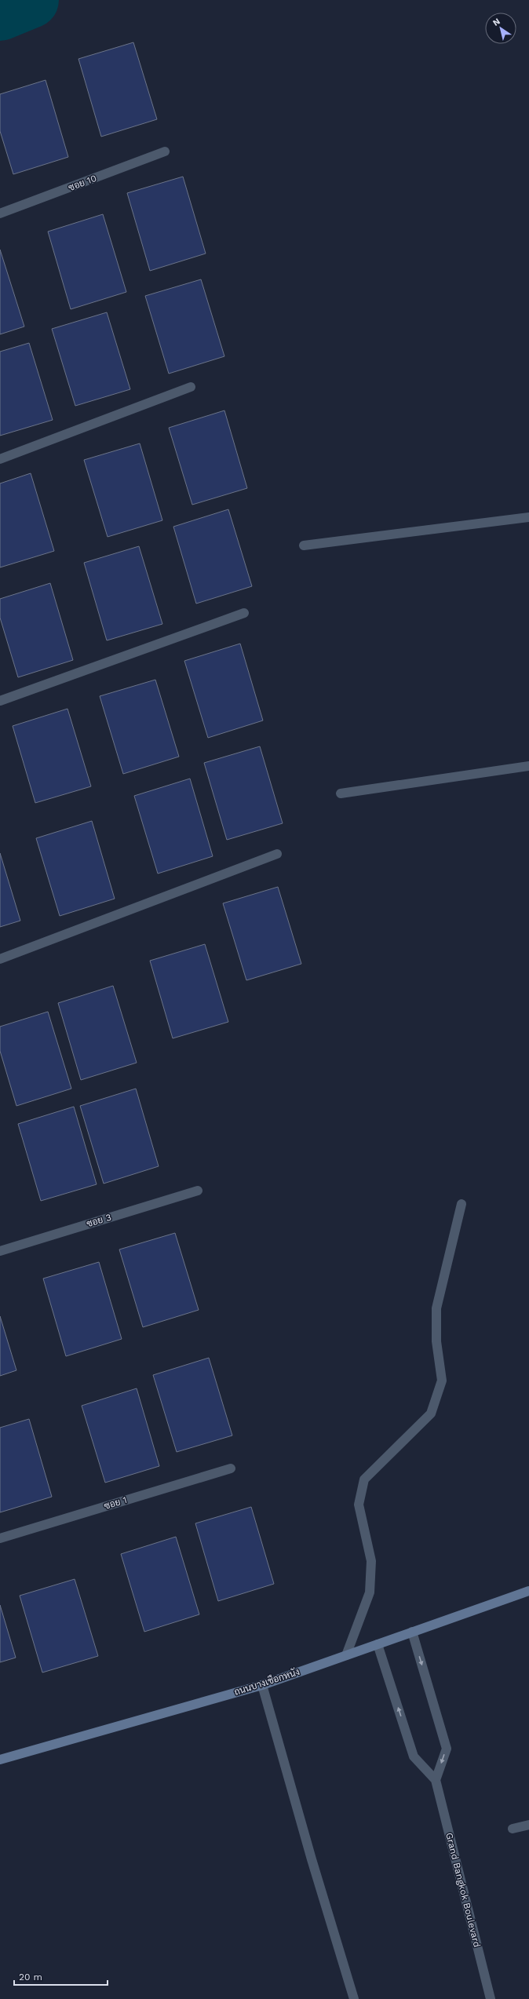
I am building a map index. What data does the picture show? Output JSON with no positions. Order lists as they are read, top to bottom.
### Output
{
  "streets": {
    "street": [
      "ซอย 10",
      "ซอย 3",
      "ซอย 1",
      "ถนนบางเชือกหนัง",
      "Grand Bangkok Boulevard"
    ]
  },
  "crossings": [
    ["ถนนบางเชือกหนัง", "Grand Bangkok Boulevard"]
  ],
  "scale_bar": "20 m",
  "north": "top left"
}
